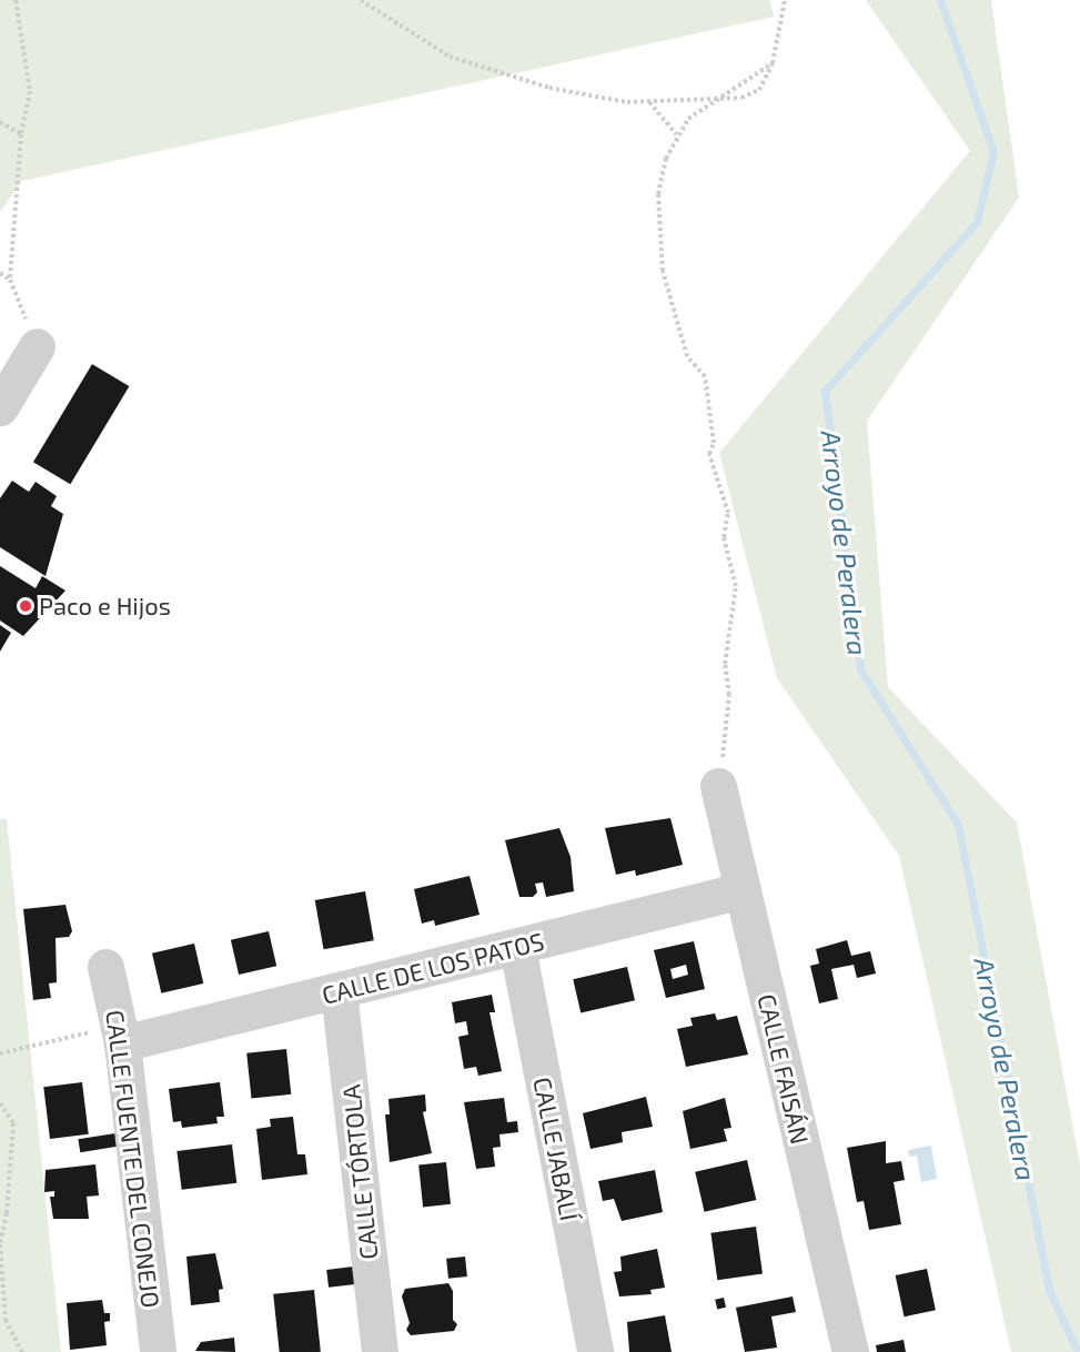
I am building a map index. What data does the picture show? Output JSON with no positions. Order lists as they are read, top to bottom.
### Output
{
  "streets": {
    "street": [
      "CALLE DE LOS PATOS",
      "CALLE FAISÁN",
      "CALLE JABALÍ",
      "CALLE FUENTE DEL CONEJO",
      "CALLE TÓRTOLA"
    ]
  },
  "crossings": [
    ["CALLE DE LOS PATOS", "CALLE FAISÁN"],
    ["CALLE DE LOS PATOS", "CALLE JABALÍ"],
    ["CALLE DE LOS PATOS", "CALLE FUENTE DEL CONEJO"],
    ["CALLE DE LOS PATOS", "CALLE TÓRTOLA"]
  ],
  "water": ["Arroyo de Peralera"],
  "places": ["Paco e Hijos"]
}
